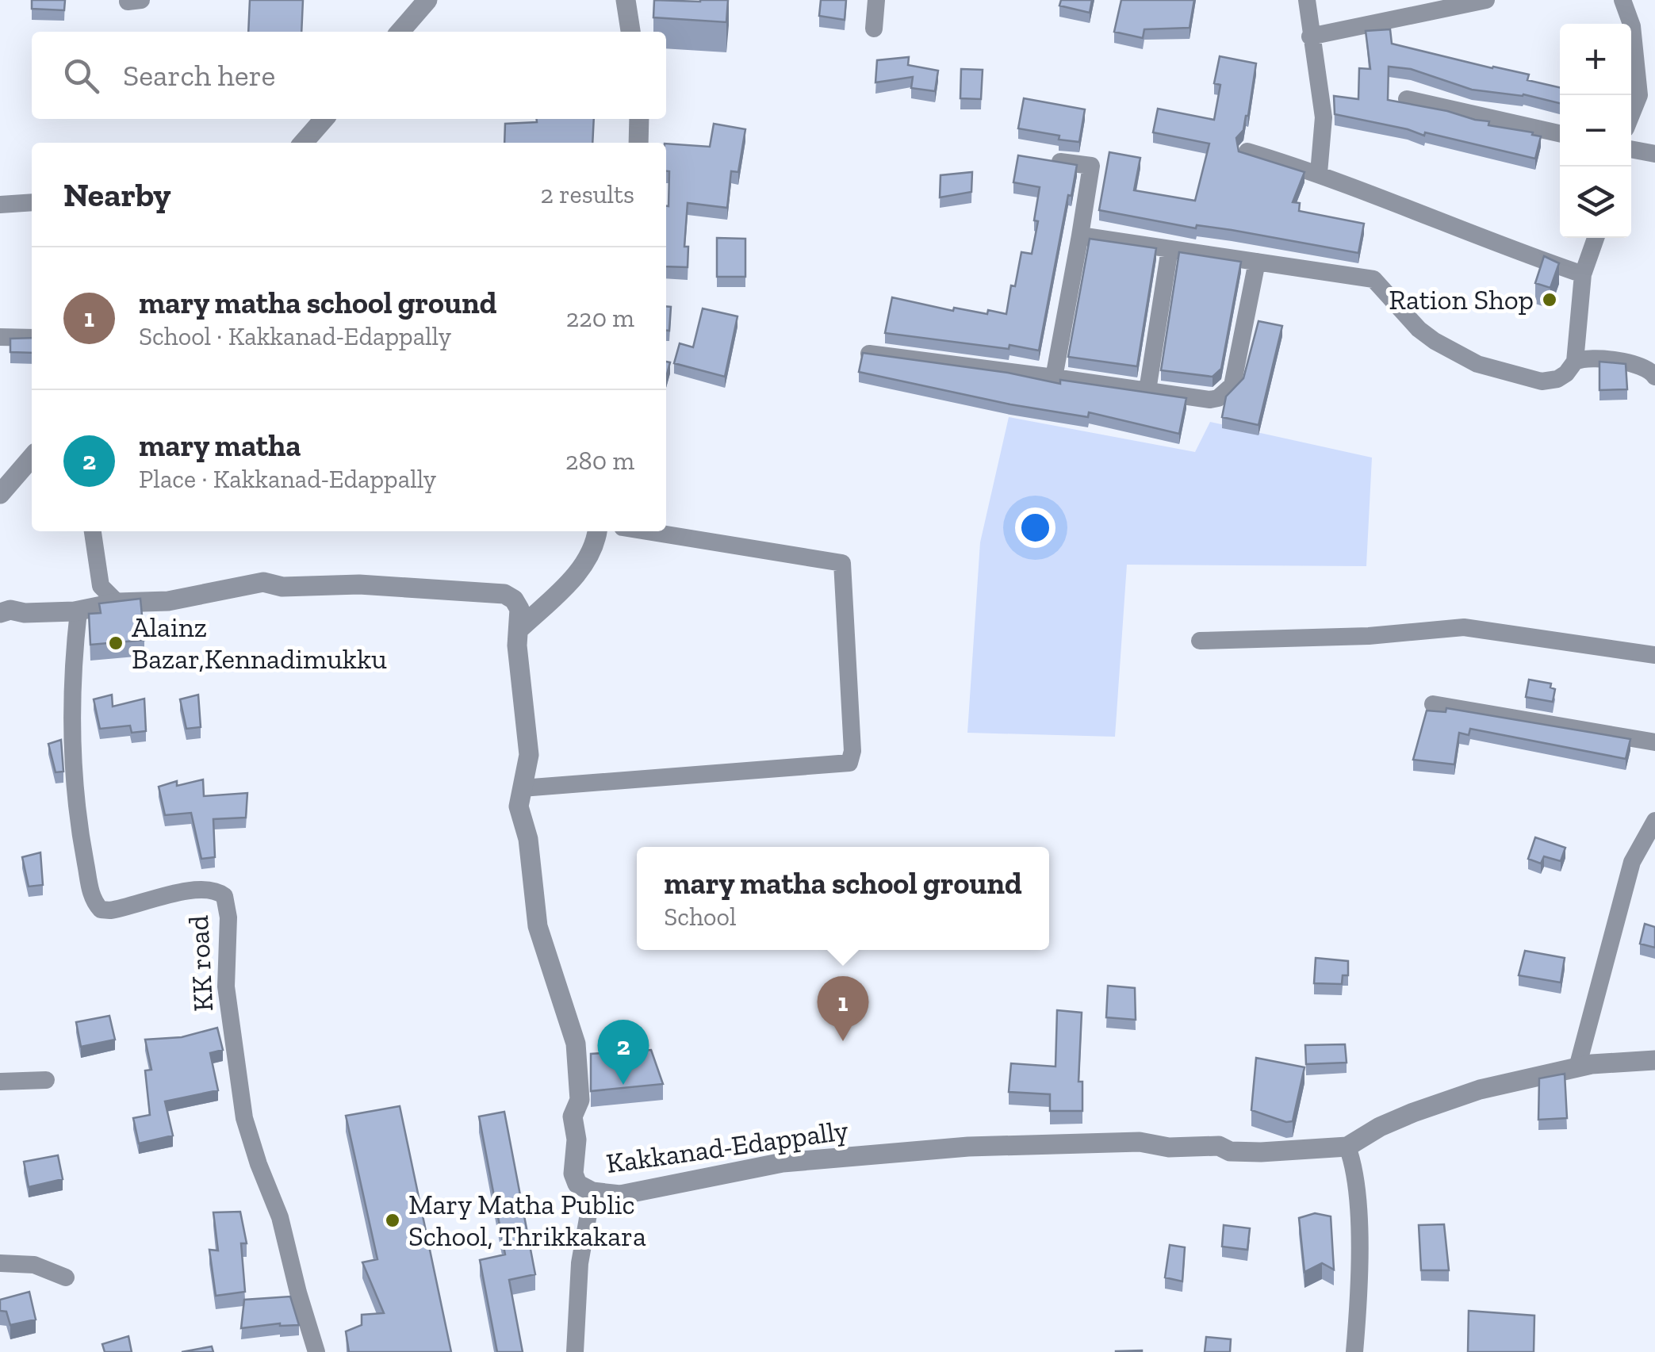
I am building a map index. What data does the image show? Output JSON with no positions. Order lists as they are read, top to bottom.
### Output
{
  "streets": {
    "street": ["KK road", "Kakkanad-Edappally"]
  },
  "crossings": [
    ["KK road", "Kakkanad-Edappally"]
  ],
  "places": ["Ration Shop", "Alainz Bazar,Kennadimukku", "Mary Matha Public School, Thrikkakara"],
  "page": {
    "map_buttons": ["+", "−"],
    "search": "Search here",
    "heading": ["Nearby", "2 results"],
    "list": [
      {
        "mark": "1",
        "name": "mary matha school ground",
        "note": "School · Kakkanad-Edappally",
        "value": "220 m"
      },
      {
        "mark": "2",
        "name": "mary matha",
        "note": "Place · Kakkanad-Edappally",
        "value": "280 m"
      }
    ],
    "popup": ["mary matha school ground", "School"],
    "pins": ["1", "2"]
  }
}
